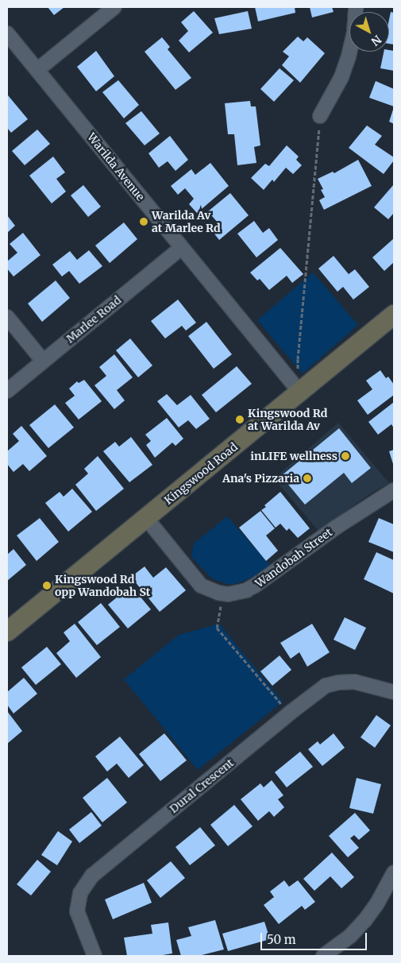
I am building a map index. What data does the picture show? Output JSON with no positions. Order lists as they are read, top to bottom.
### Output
{
  "streets": {
    "street": [
      "Warilda Avenue",
      "Marlee Road",
      "Kingswood Road",
      "Wandobah Street",
      "Dural Crescent"
    ]
  },
  "crossings": [
    ["Warilda Avenue", "Marlee Road"],
    ["Warilda Avenue", "Kingswood Road"],
    ["Kingswood Road", "Wandobah Street"]
  ],
  "places": [
    "Warilda Av at Marlee Rd",
    "Kingswood Rd at Warilda Av",
    "inLIFE wellness",
    "Ana's Pizzaria",
    "Kingswood Rd opp Wandobah St"
  ],
  "scale_bar": "50 m",
  "north": "bottom right"
}
